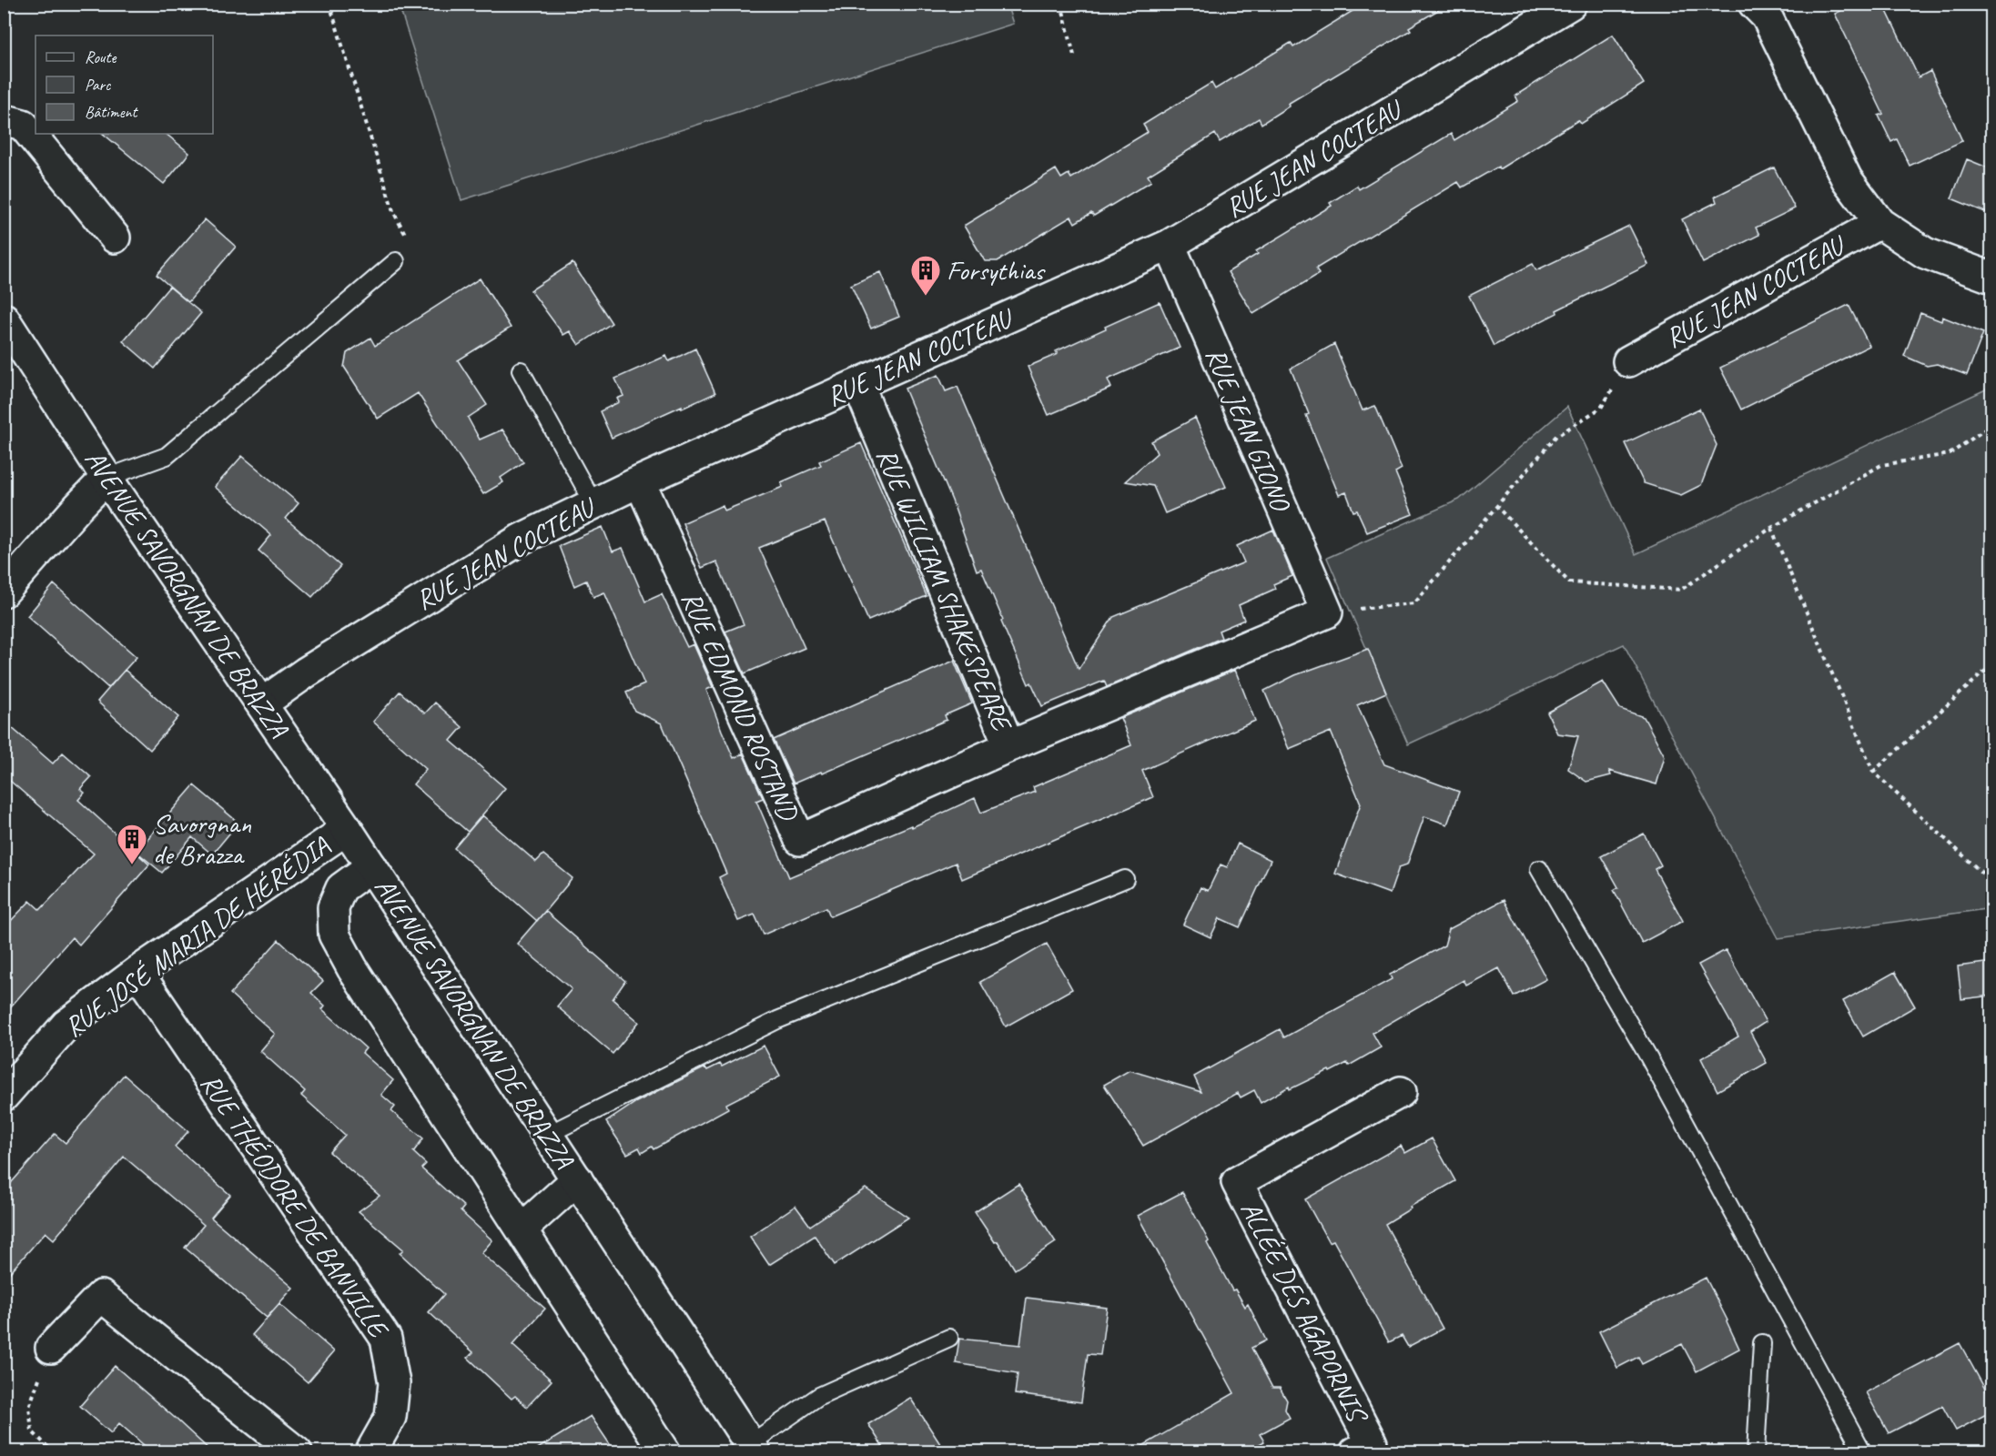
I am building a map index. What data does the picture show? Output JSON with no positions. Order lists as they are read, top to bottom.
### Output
{
  "streets": {
    "street": [
      "RUE JEAN COCTEAU",
      "RUE JEAN GIONO",
      "RUE WILLIAM SHAKESPEARE",
      "AVENUE SAVORGNAN DE BRAZZA",
      "RUE EDMOND ROSTAND",
      "RUE JOSÉ MARIA DE HÉRÉDIA",
      "RUE THÉODORE DE BANVILLE",
      "ALLÉE DES AGAPORNIS"
    ]
  },
  "crossings": [
    ["RUE JEAN COCTEAU", "RUE JEAN GIONO"],
    ["RUE JEAN COCTEAU", "RUE WILLIAM SHAKESPEARE"],
    ["RUE JEAN COCTEAU", "AVENUE SAVORGNAN DE BRAZZA"],
    ["RUE JEAN COCTEAU", "RUE EDMOND ROSTAND"],
    ["RUE JEAN GIONO", "RUE WILLIAM SHAKESPEARE"],
    ["RUE WILLIAM SHAKESPEARE", "RUE EDMOND ROSTAND"],
    ["AVENUE SAVORGNAN DE BRAZZA", "RUE JOSÉ MARIA DE HÉRÉDIA"],
    ["RUE JOSÉ MARIA DE HÉRÉDIA", "RUE THÉODORE DE BANVILLE"]
  ],
  "places": {
    "building": ["Forsythias", "Savorgnan de Brazza"]
  },
  "legend": ["Route", "Parc", "Bâtiment"]
}
